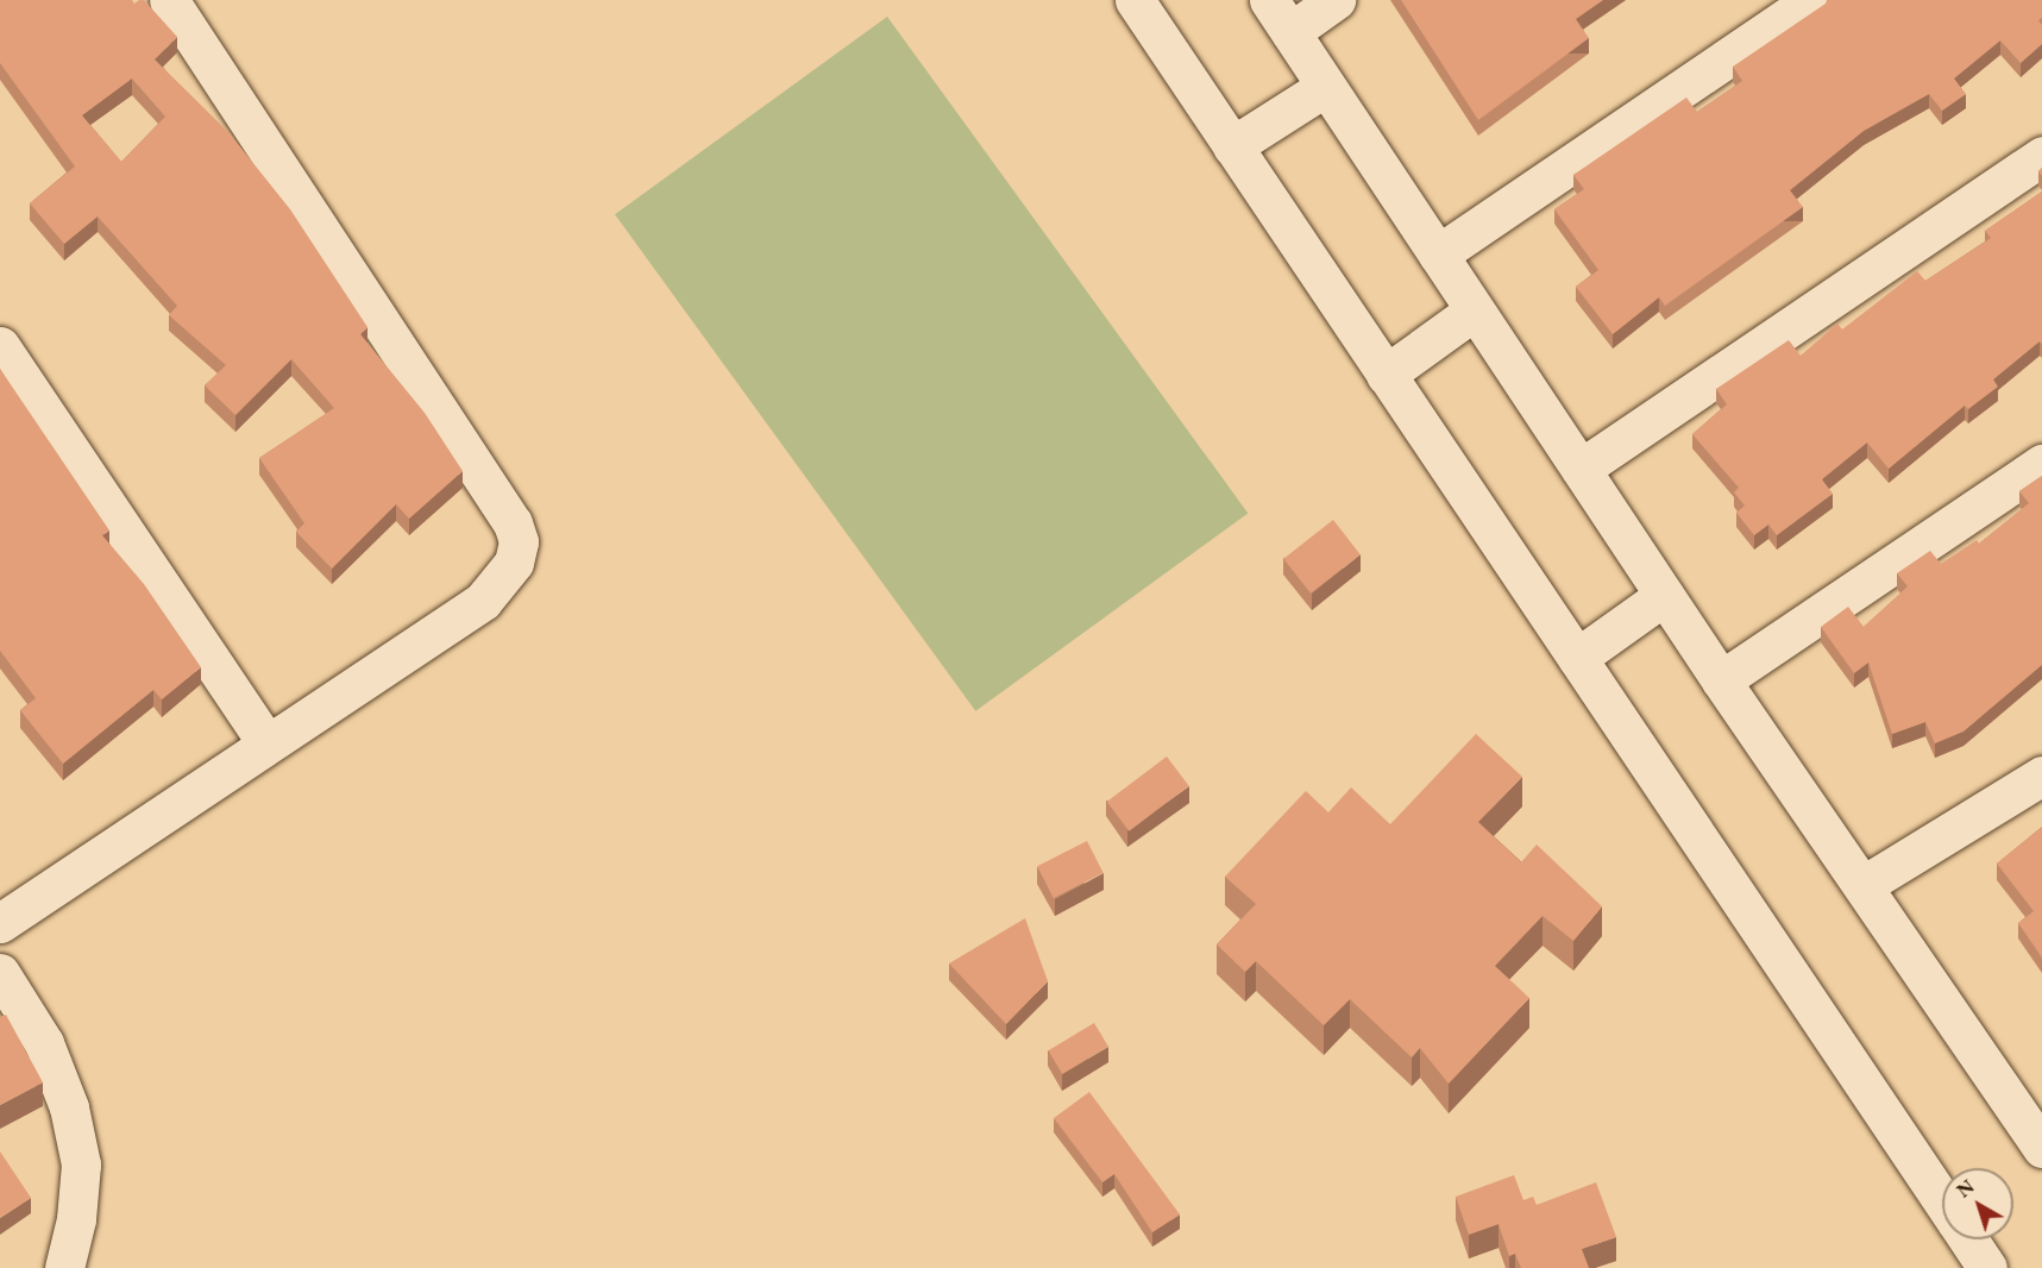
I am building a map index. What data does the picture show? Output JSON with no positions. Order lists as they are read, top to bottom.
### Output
{
  "north": "top left"
}
